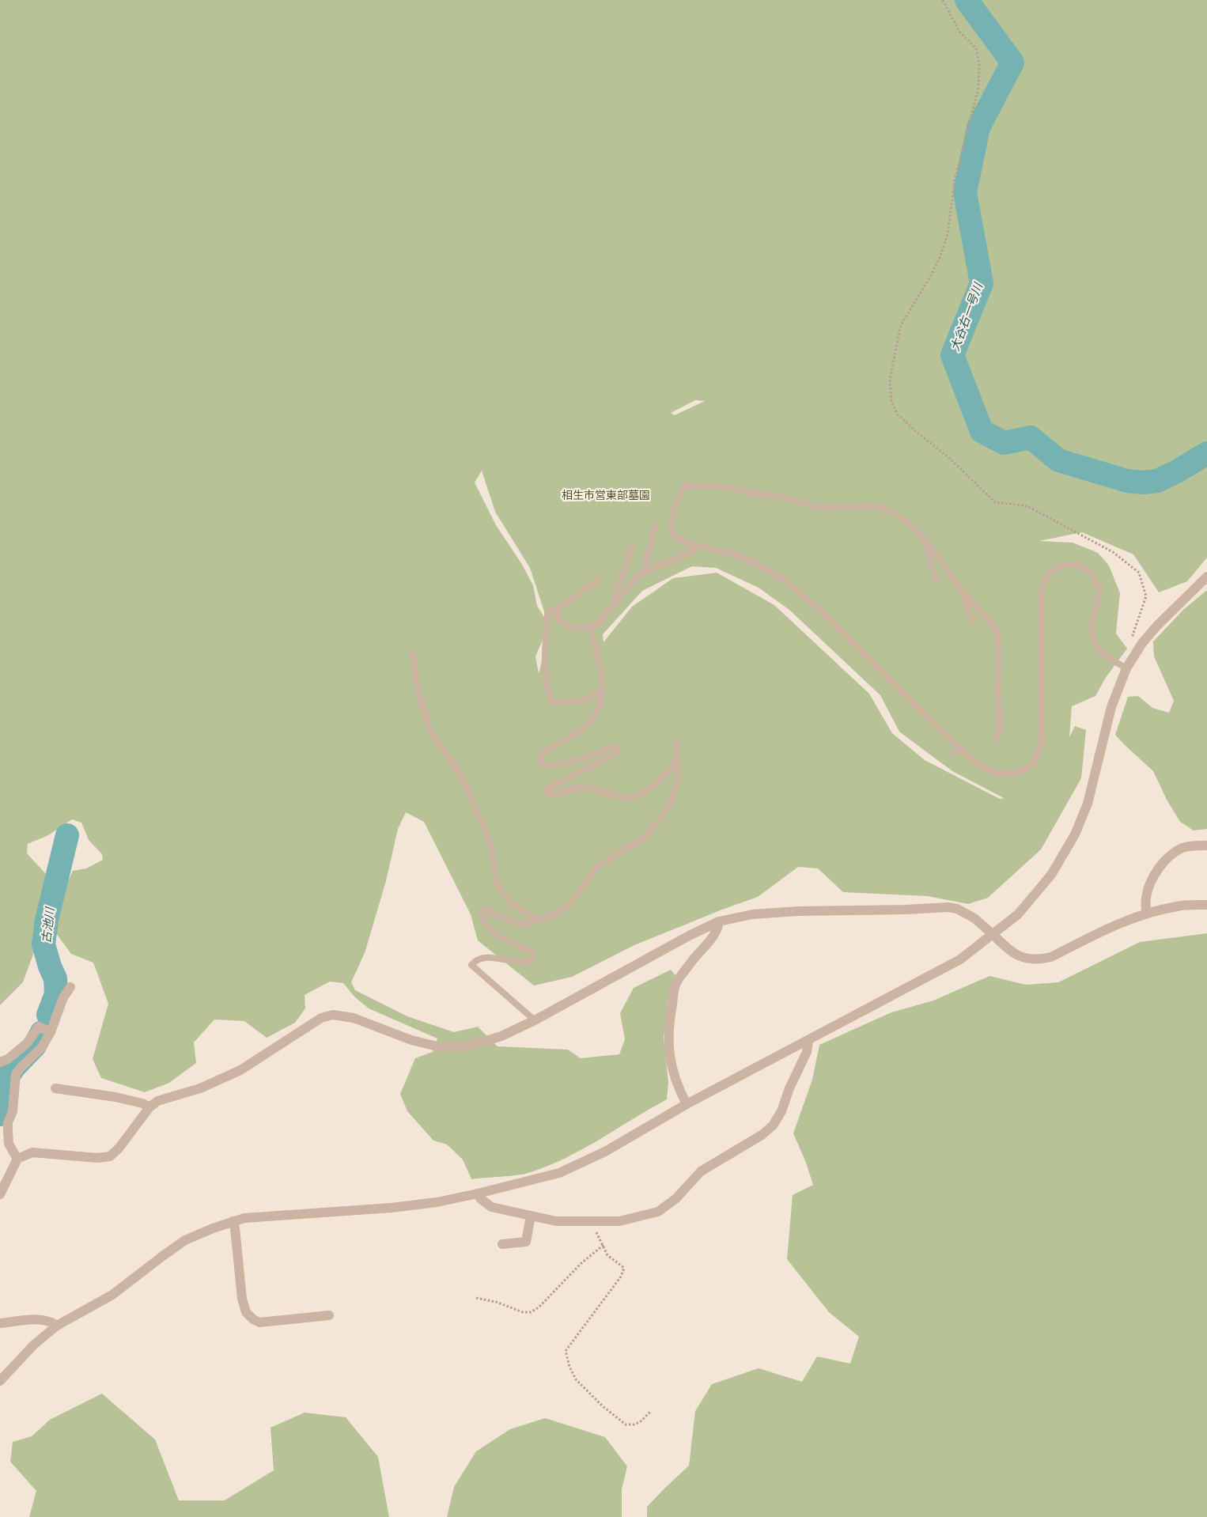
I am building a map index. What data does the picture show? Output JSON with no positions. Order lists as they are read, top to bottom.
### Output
{
  "water": ["大谷右一号川", "古池川"],
  "parks": ["相生市営東部墓園"]
}
